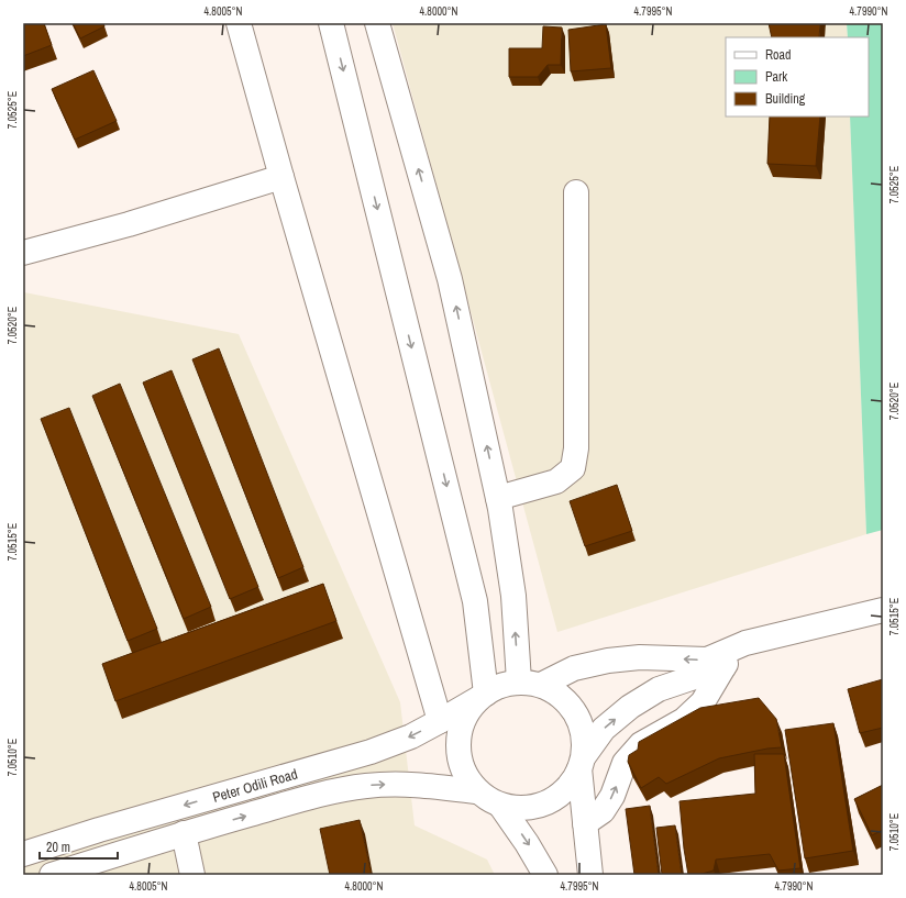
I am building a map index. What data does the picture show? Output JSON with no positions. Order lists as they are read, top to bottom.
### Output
{
  "streets": {
    "main road": ["Peter Odili Road"]
  },
  "legend": ["Road", "Park", "Building"],
  "scale_bar": "20 m",
  "coordinates": [
    "4.8005°N",
    "4.8000°N",
    "4.7995°N",
    "4.7990°N",
    "7.0525°E",
    "7.0520°E",
    "7.0515°E",
    "7.0510°E"
  ]
}
